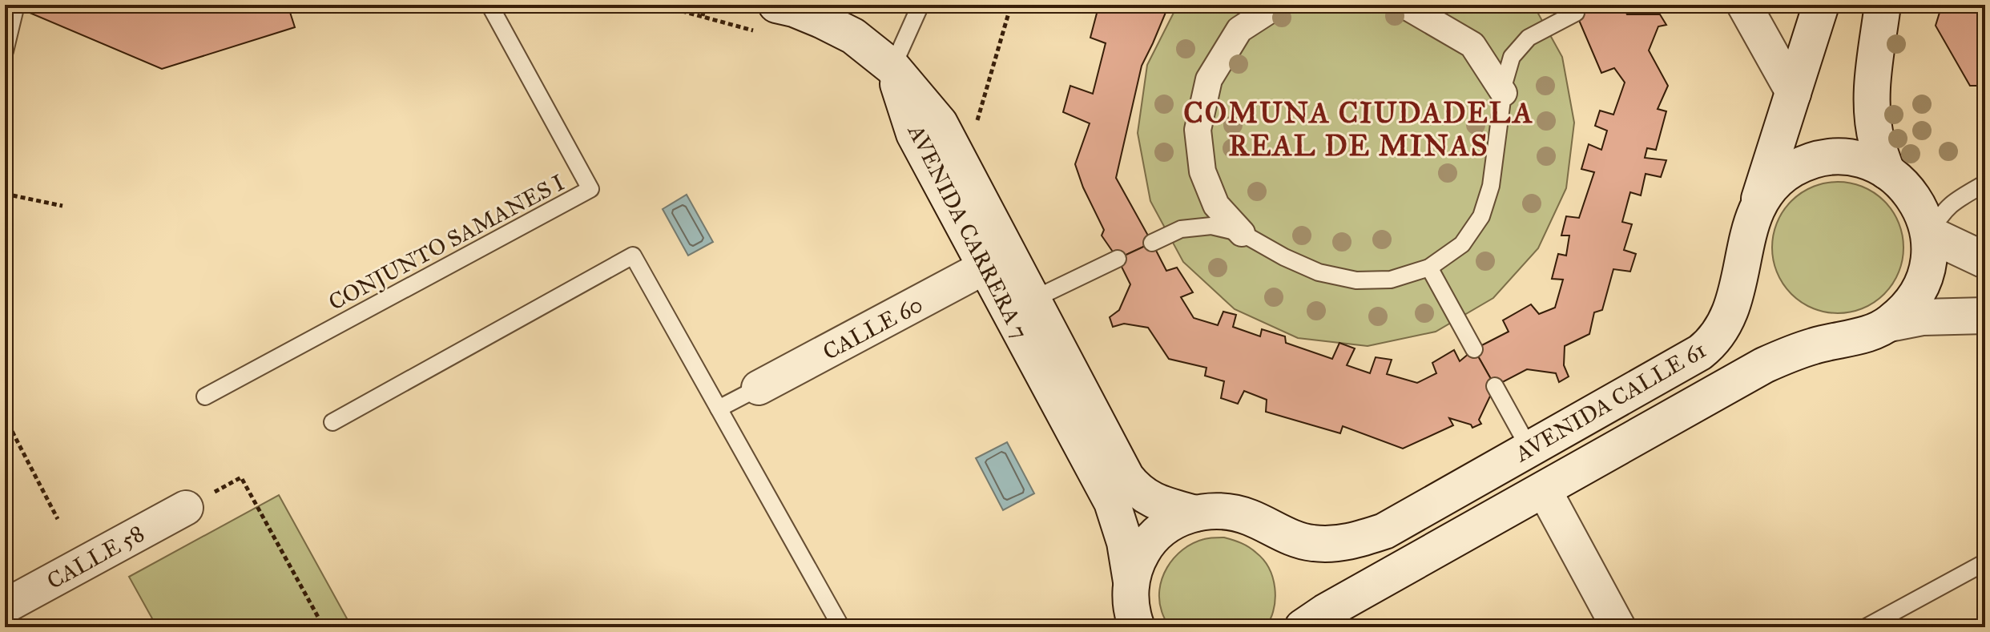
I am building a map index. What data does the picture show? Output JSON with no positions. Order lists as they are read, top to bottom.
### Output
{
  "streets": {
    "main road": ["AVENIDA CARRERA 7", "AVENIDA CALLE 61"],
    "street": ["CALLE 60", "CALLE 58"],
    "lane": ["CONJUNTO SAMANES I"]
  },
  "crossings": [
    ["AVENIDA CARRERA 7", "CALLE 60"],
    ["AVENIDA CARRERA 7", "AVENIDA CALLE 61"]
  ],
  "districts": ["COMUNA CIUDADELA REAL DE MINAS"]
}
